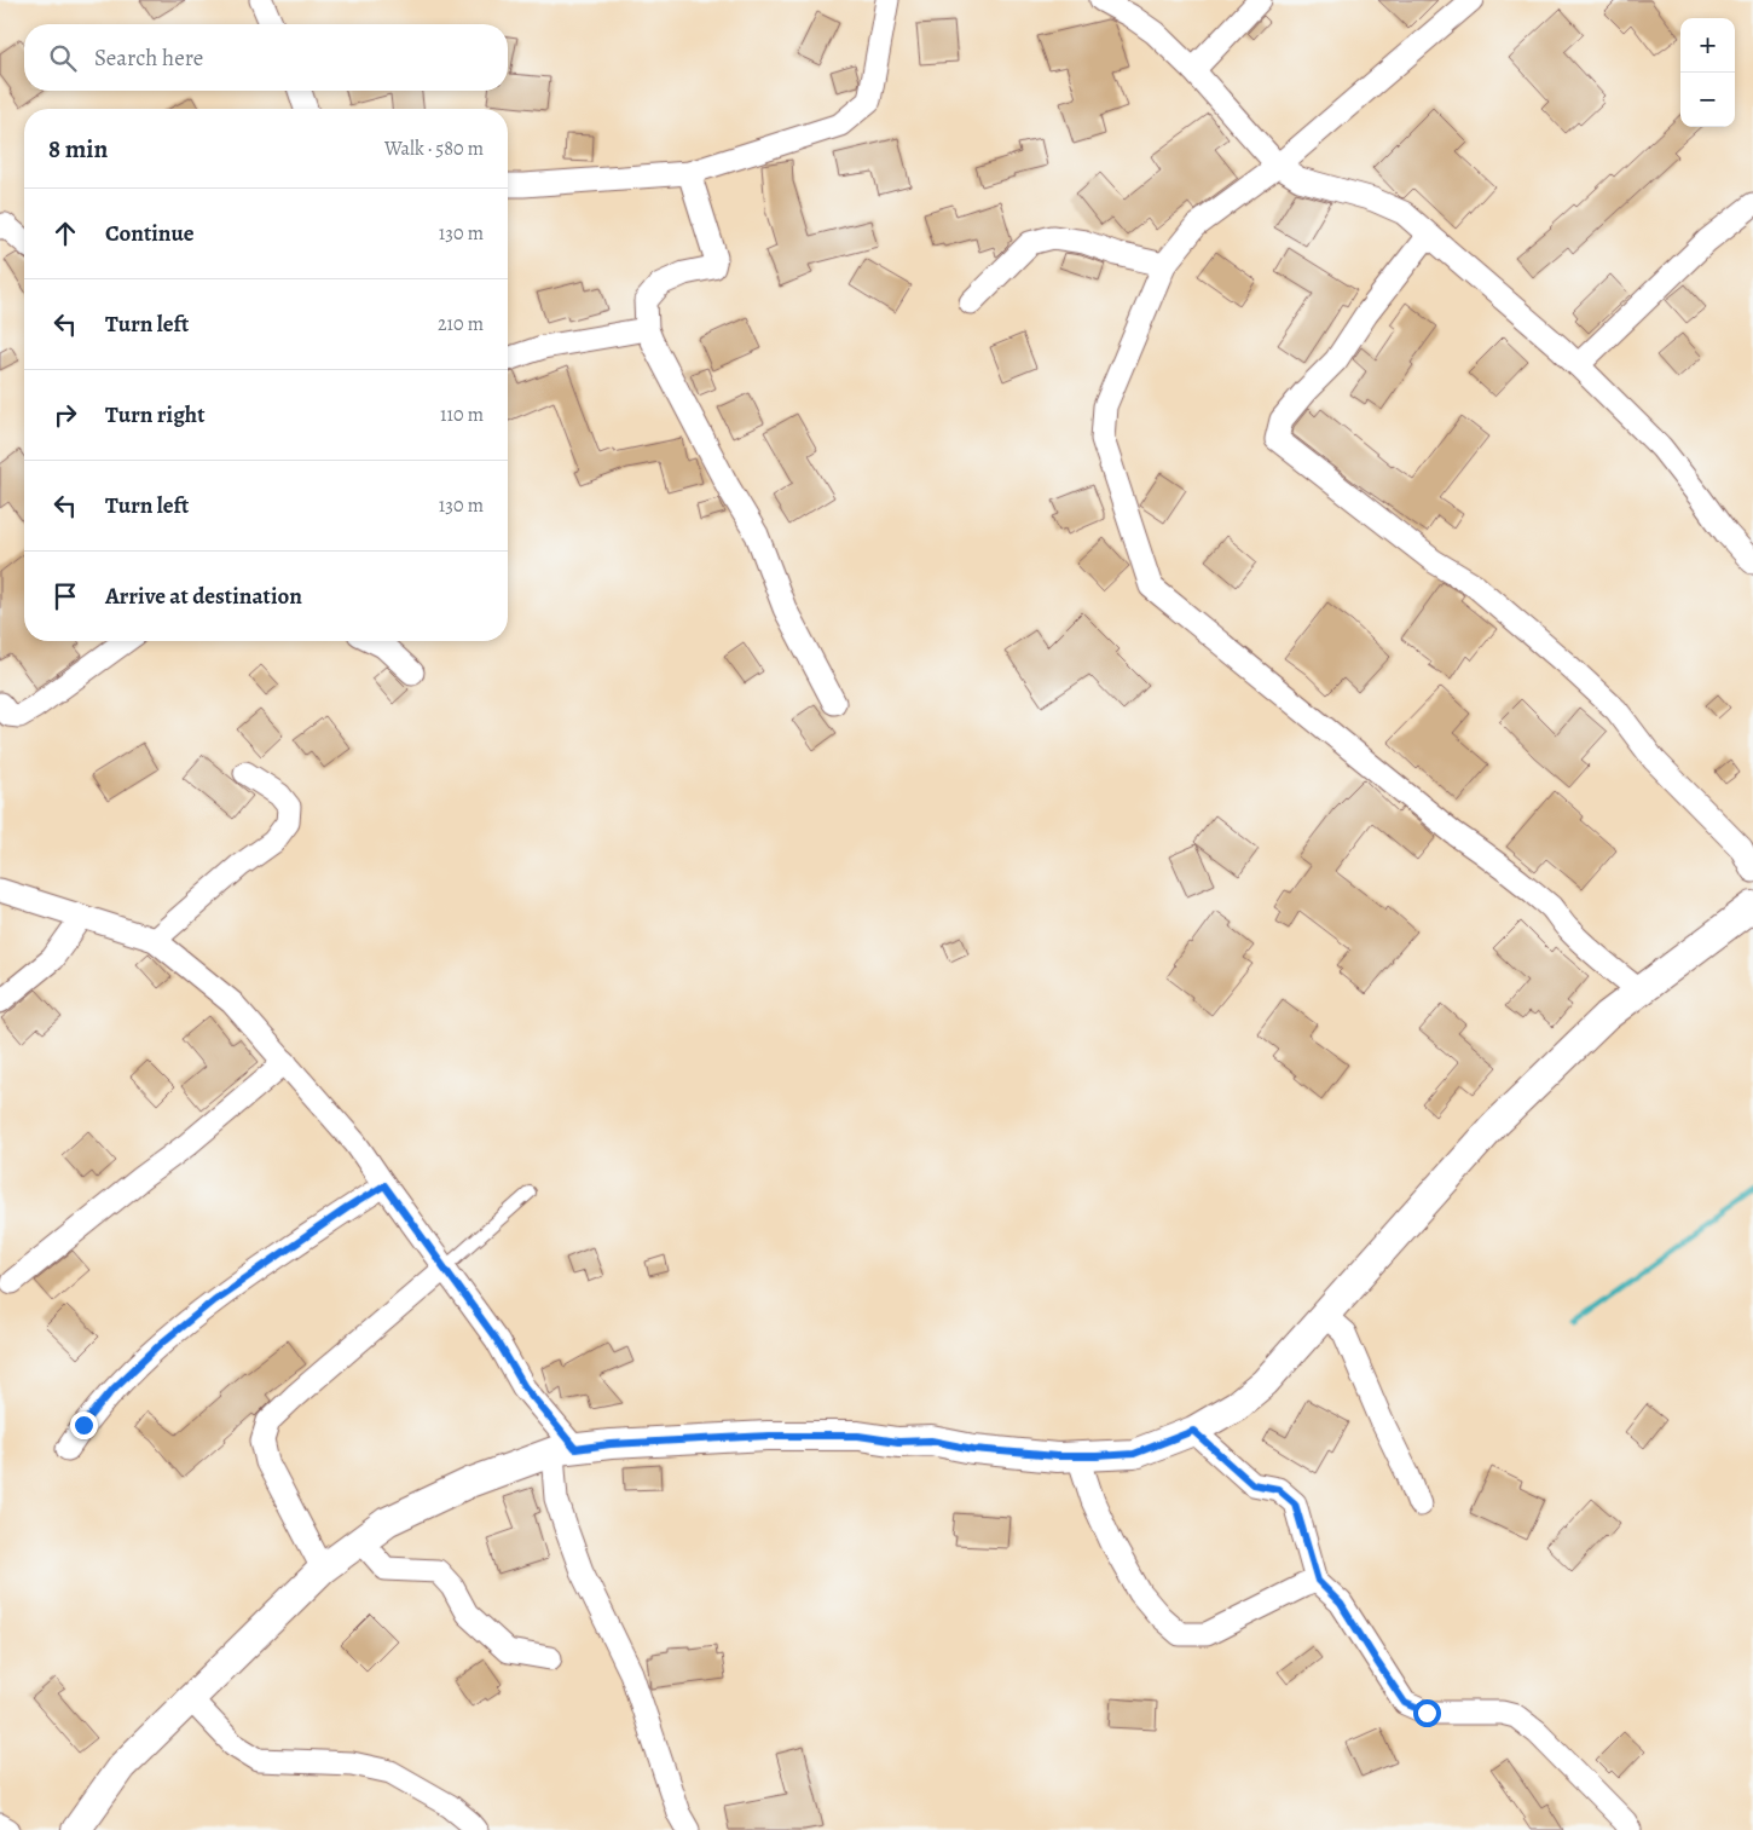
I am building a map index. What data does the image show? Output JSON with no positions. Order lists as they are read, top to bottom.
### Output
{
  "page": {
    "map_buttons": ["+", "−"],
    "search": "Search here",
    "heading": ["8 min", "Walk · 580 m"],
    "list": [
      ["Continue", "130 m"],
      ["Turn left", "210 m"],
      ["Turn right", "110 m"],
      ["Turn left", "130 m"],
      "Arrive at destination"
    ]
  }
}
